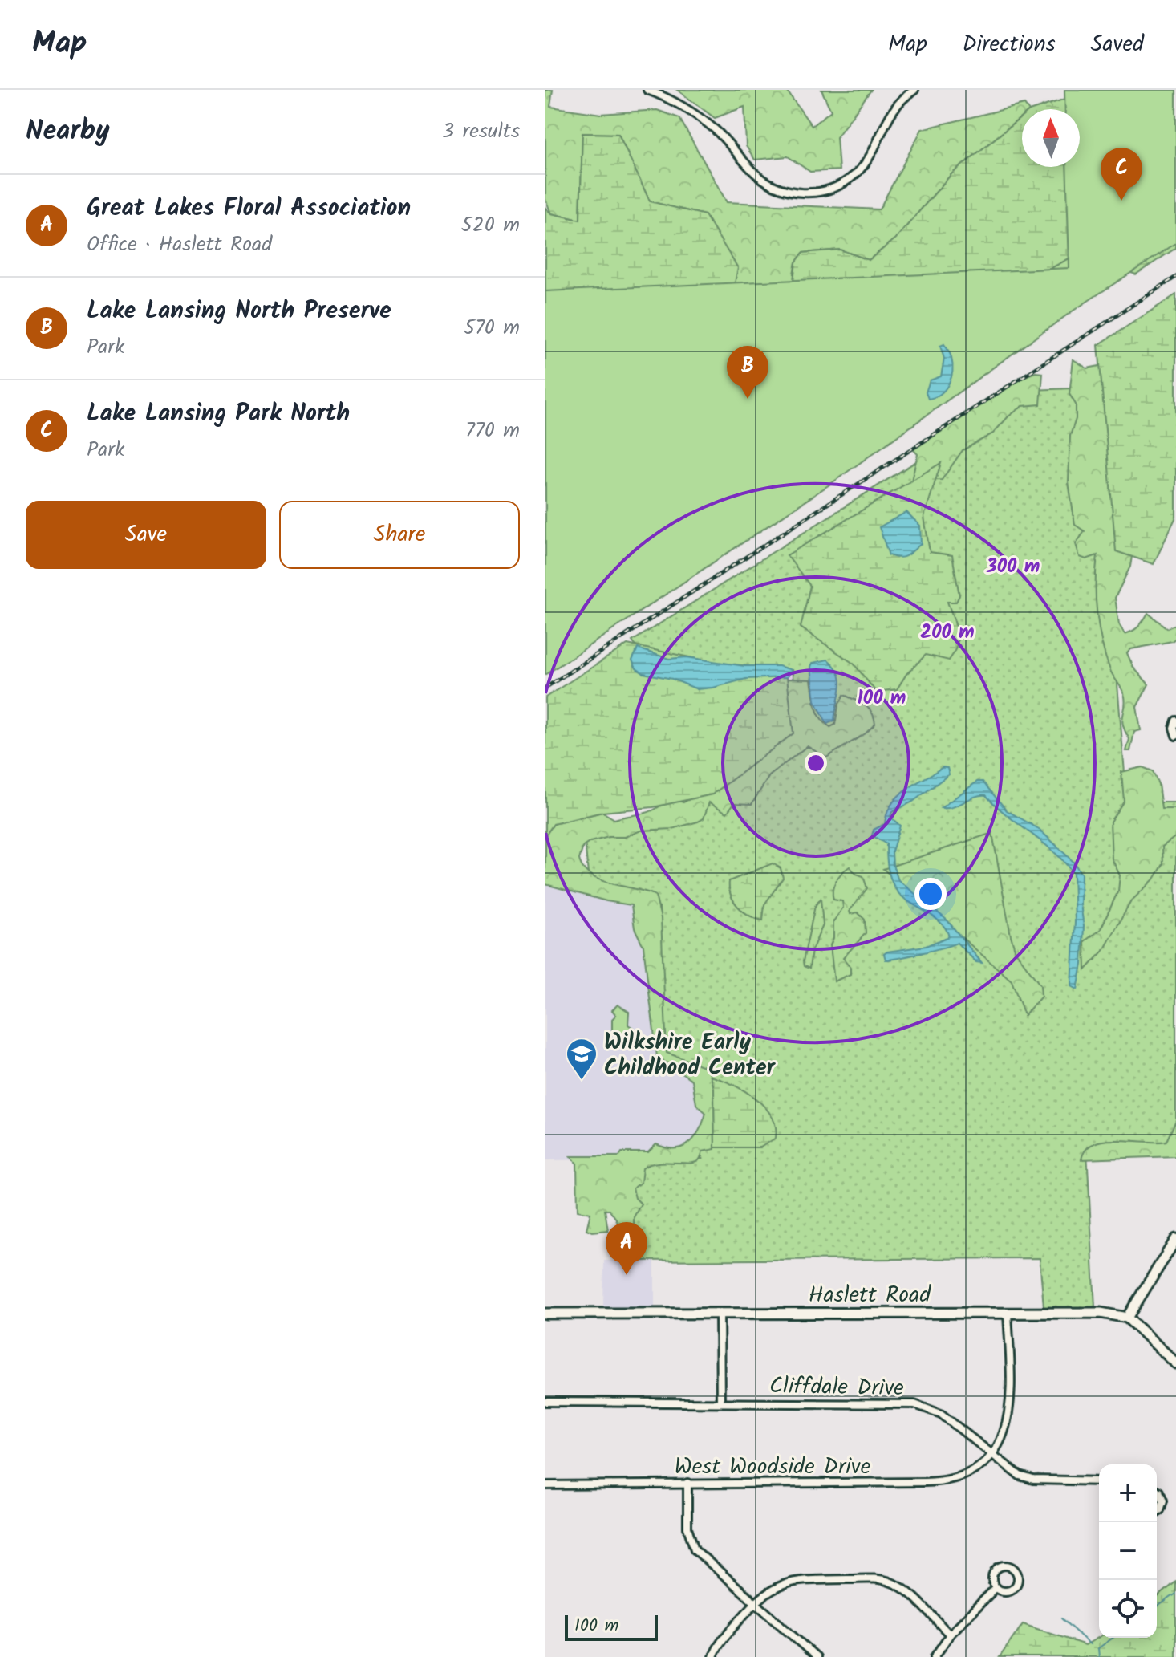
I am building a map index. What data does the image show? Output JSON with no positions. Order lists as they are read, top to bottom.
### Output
{
  "streets": {
    "street": ["Haslett Road", "Cliffdale Drive", "West Woodside Drive"]
  },
  "crossings": [
    ["Cliffdale Drive", "West Woodside Drive"]
  ],
  "places": {
    "school or university": ["Wilkshire Early Childhood Center"]
  },
  "scale_bar": "100 m",
  "north": "top",
  "page": {
    "header": "Map",
    "nav": ["Map", "Directions", "Saved"],
    "heading": ["Nearby", "3 results"],
    "pins": ["C", "B", "A"],
    "list": [
      {
        "mark": "A",
        "name": "Great Lakes Floral Association",
        "note": "Office · Haslett Road",
        "value": "520 m"
      },
      {
        "mark": "B",
        "name": "Lake Lansing North Preserve",
        "note": "Park",
        "value": "570 m"
      },
      {
        "mark": "C",
        "name": "Lake Lansing Park North",
        "note": "Park",
        "value": "770 m"
      }
    ],
    "buttons": ["Save", "Share"],
    "map_buttons": ["+", "−"],
    "scale": "100 m"
  },
  "rings": ["300 m", "200 m", "100 m"]
}
